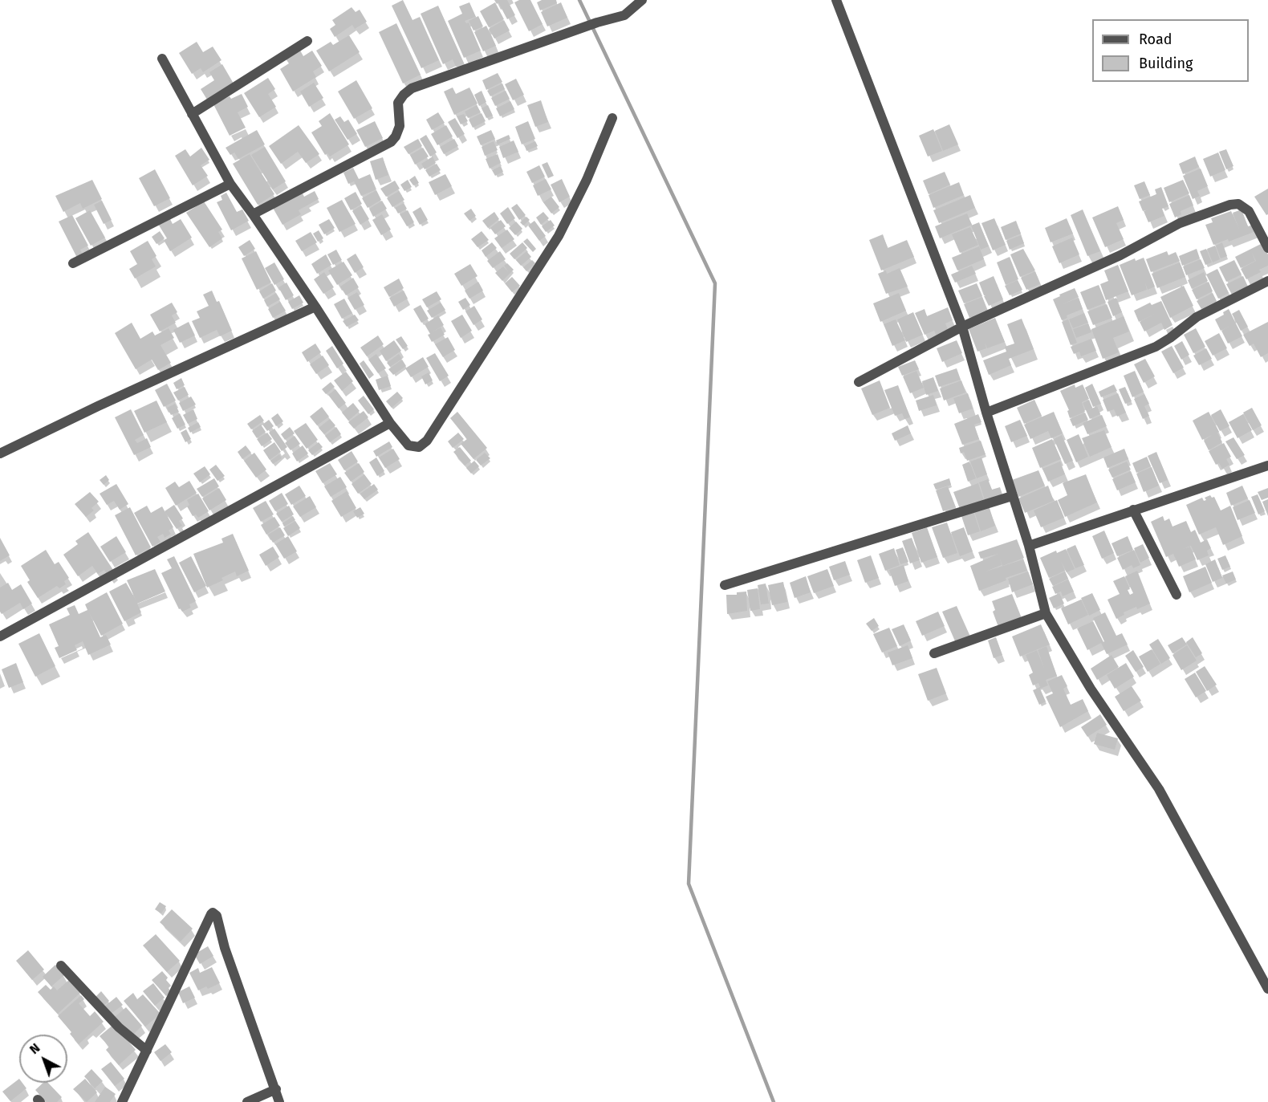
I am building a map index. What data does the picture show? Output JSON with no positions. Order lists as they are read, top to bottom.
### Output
{
  "legend": ["Road", "Building"],
  "north": "top left"
}
